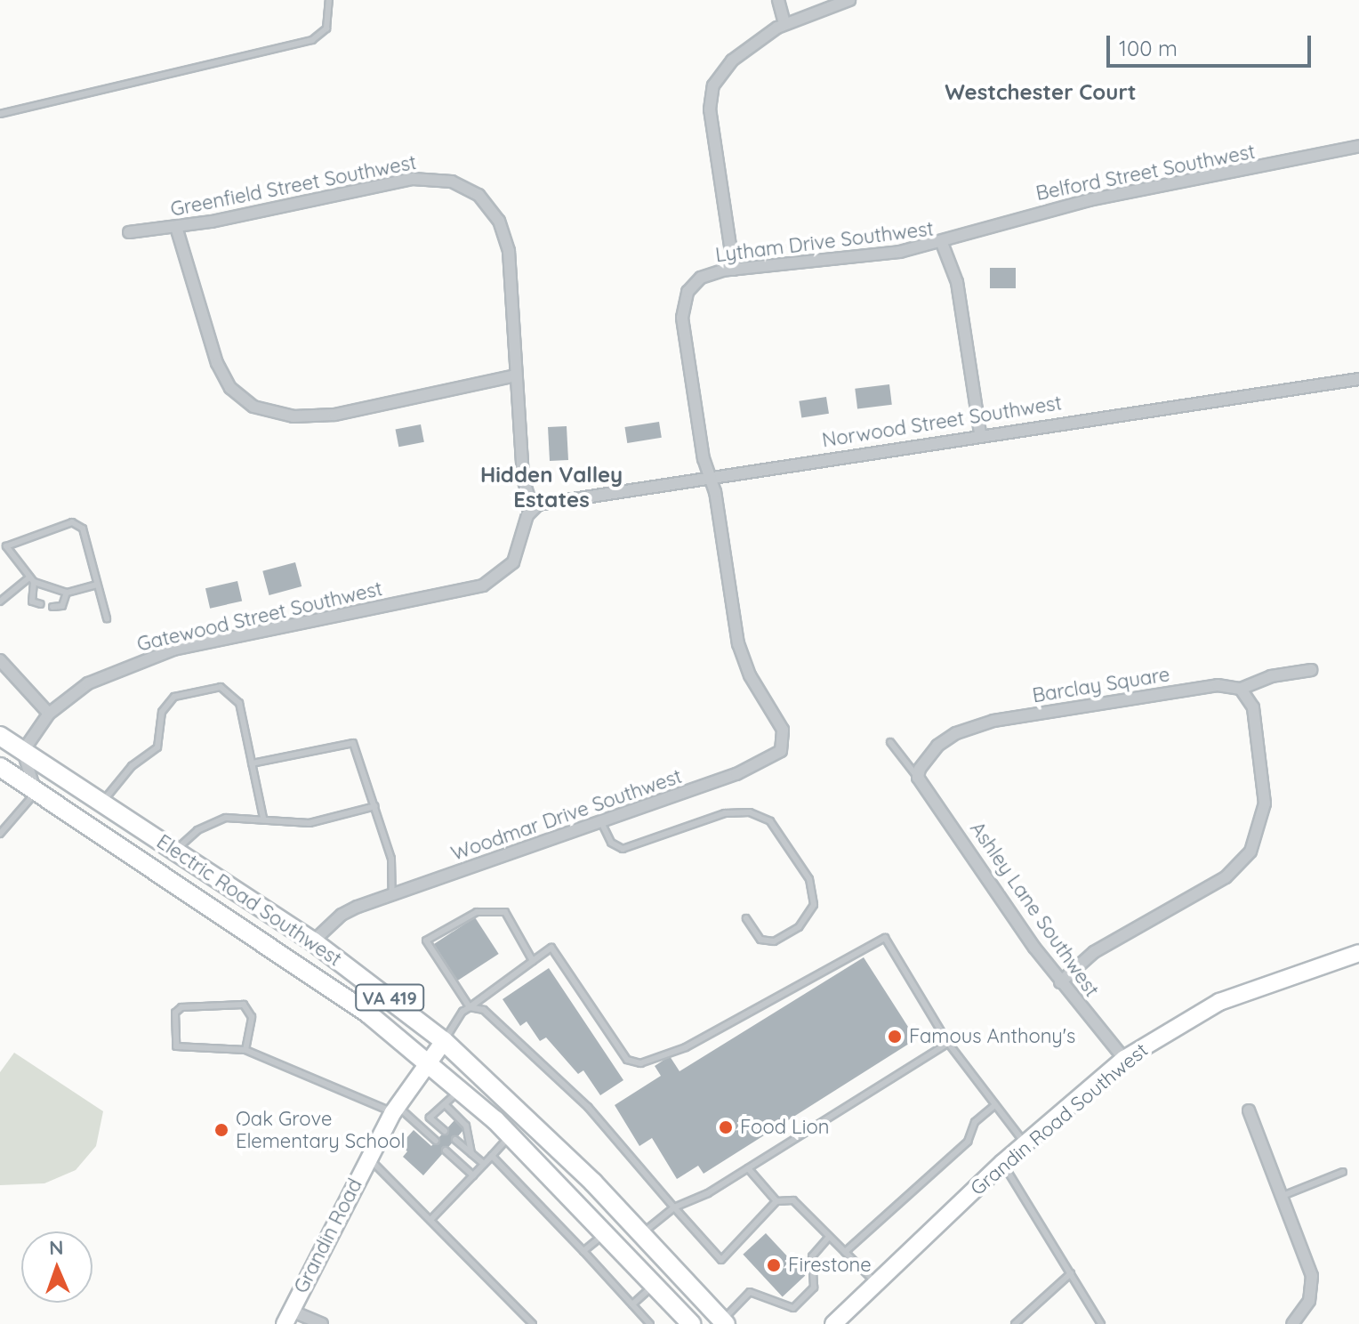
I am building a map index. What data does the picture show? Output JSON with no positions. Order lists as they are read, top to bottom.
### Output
{
  "streets": {
    "main road": ["Electric Road Southwest", "VA 419"],
    "street": [
      "Belford Street Southwest",
      "Greenfield Street Southwest",
      "Lytham Drive Southwest",
      "Norwood Street Southwest",
      "Gatewood Street Southwest",
      "Barclay Square",
      "Woodmar Drive Southwest",
      "Ashley Lane Southwest",
      "Grandin Road Southwest",
      "Grandin Road"
    ]
  },
  "crossings": [
    ["Belford Street Southwest", "Lytham Drive Southwest"],
    ["Greenfield Street Southwest", "Norwood Street Southwest"],
    ["Greenfield Street Southwest", "Gatewood Street Southwest"],
    ["Lytham Drive Southwest", "Norwood Street Southwest"],
    ["Lytham Drive Southwest", "Woodmar Drive Southwest"],
    ["Norwood Street Southwest", "Gatewood Street Southwest"],
    ["Gatewood Street Southwest", "Electric Road Southwest"],
    ["Barclay Square", "Ashley Lane Southwest"],
    ["Woodmar Drive Southwest", "Electric Road Southwest"],
    ["Electric Road Southwest", "Grandin Road"],
    ["Ashley Lane Southwest", "Grandin Road Southwest"]
  ],
  "districts": ["Westchester Court", "Hidden Valley Estates"],
  "places": [
    "Famous Anthony's",
    "Food Lion",
    "Oak Grove Elementary School",
    "Firestone"
  ],
  "scale_bar": "100 m",
  "north": "top"
}
